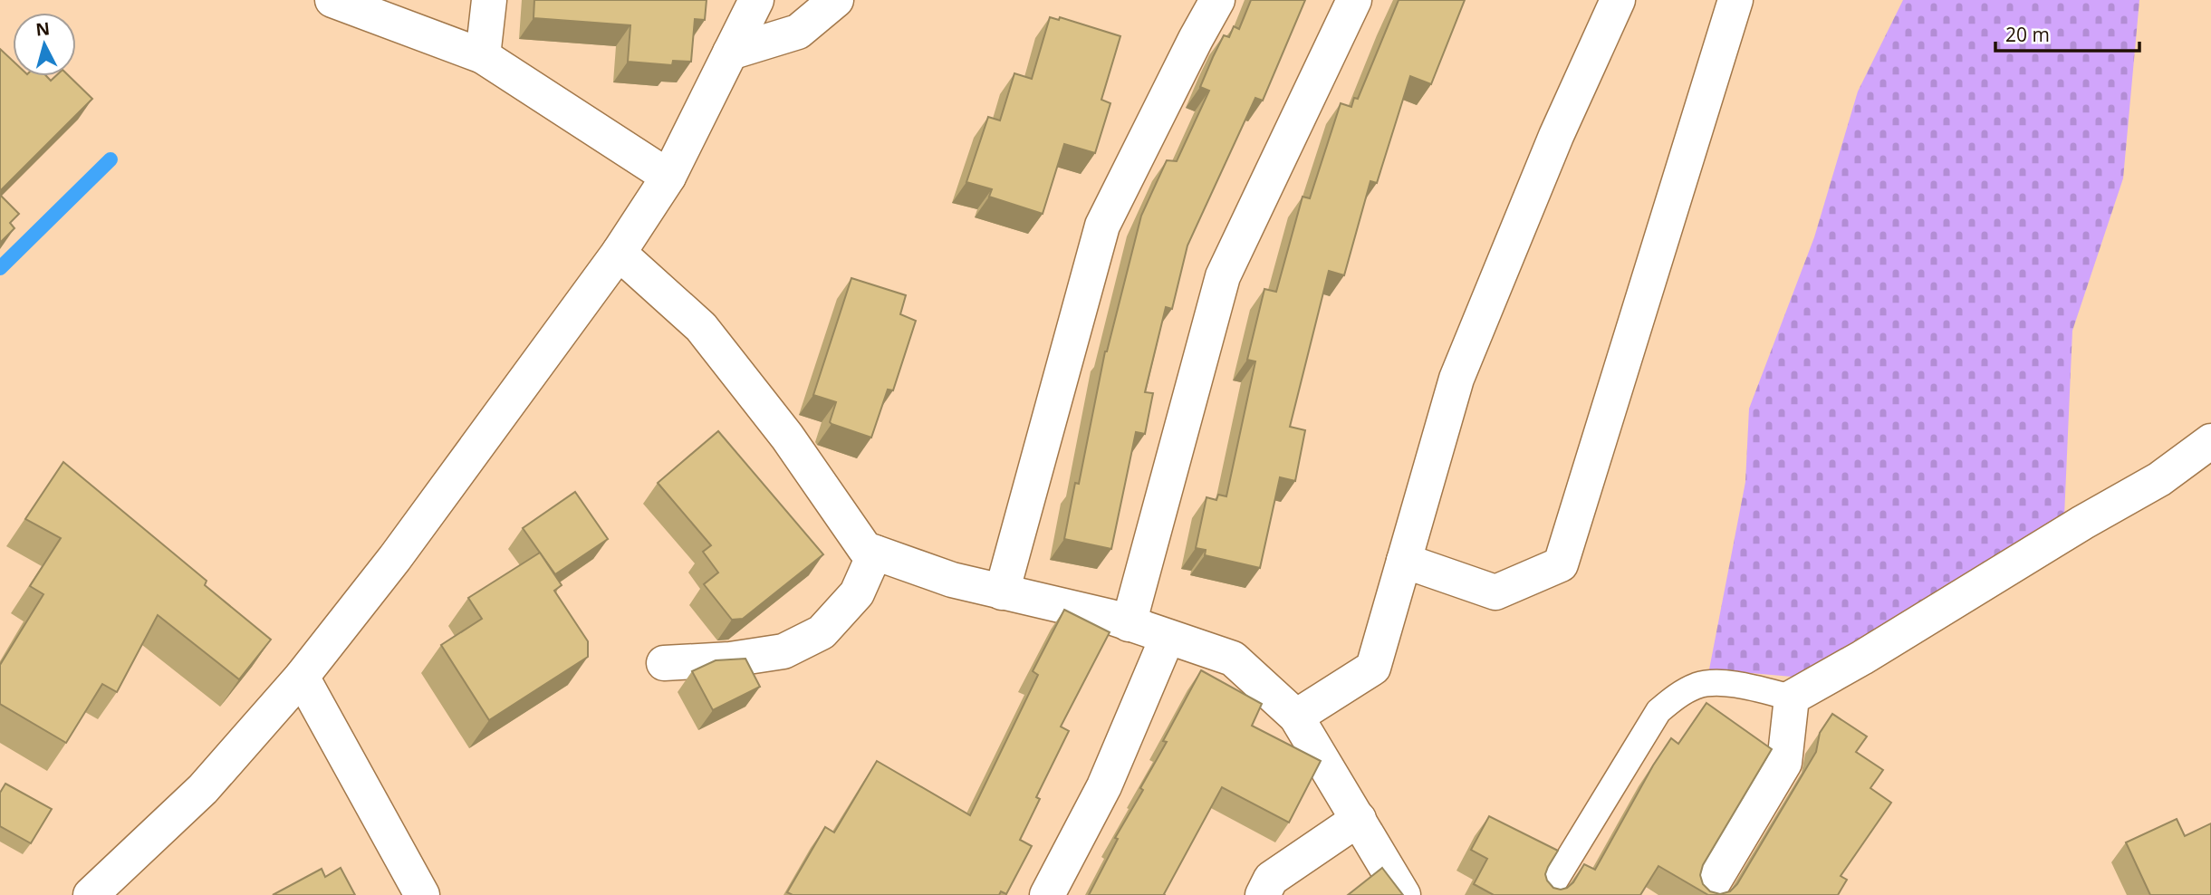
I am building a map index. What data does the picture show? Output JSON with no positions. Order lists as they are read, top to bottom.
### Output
{
  "scale_bar": "20 m",
  "north": "top"
}
